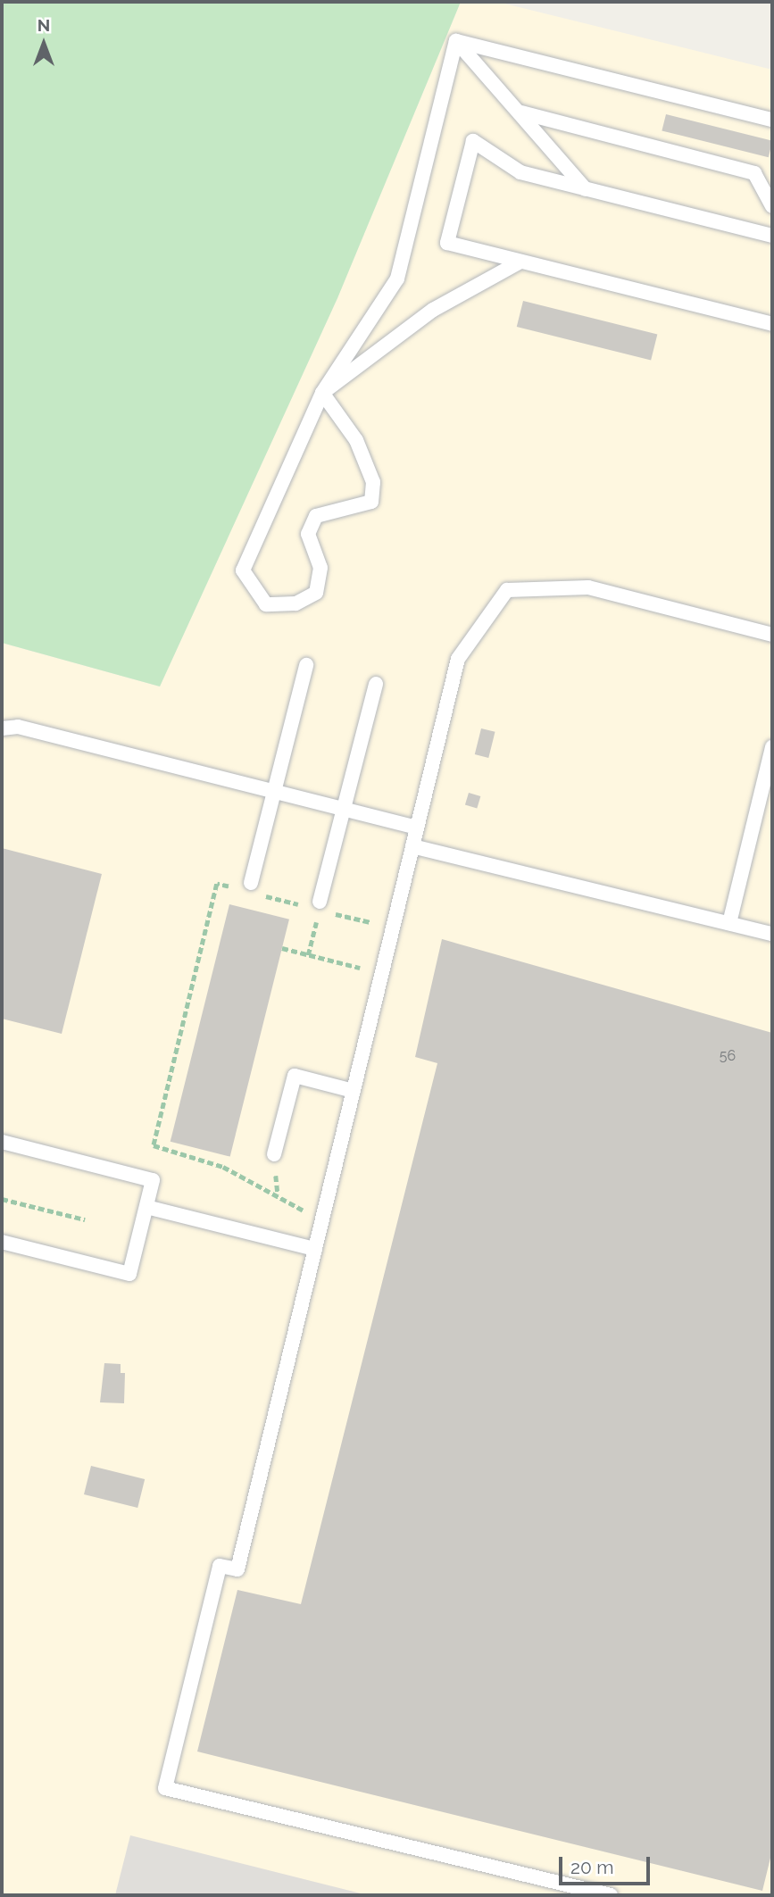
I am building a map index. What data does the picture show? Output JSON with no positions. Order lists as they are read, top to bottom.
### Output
{
  "house_numbers": ["56"],
  "scale_bar": "20 m",
  "north": "top"
}
